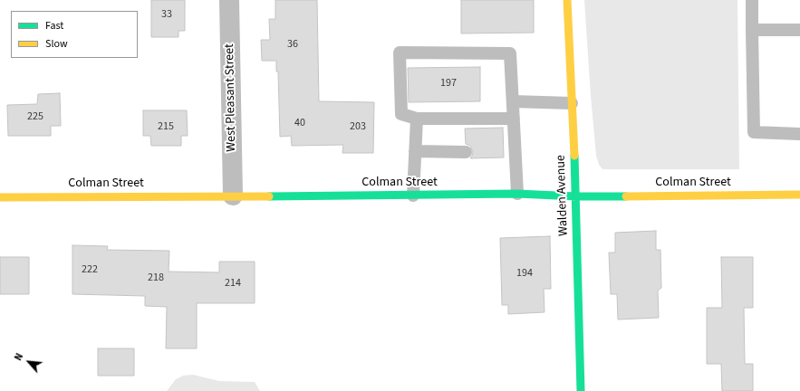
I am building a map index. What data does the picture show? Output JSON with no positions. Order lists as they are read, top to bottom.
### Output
{
  "streets": {
    "main road": ["Colman Street", "Walden Avenue"],
    "street": ["West Pleasant Street"]
  },
  "crossings": [
    ["West Pleasant Street", "Colman Street"],
    ["Colman Street", "Walden Avenue"]
  ],
  "house_numbers": [
    "33",
    "36",
    "197",
    "225",
    "40",
    "215",
    "203",
    "222",
    "194",
    "218",
    "214"
  ],
  "legend": ["Fast", "Slow"],
  "north": "top left"
}
